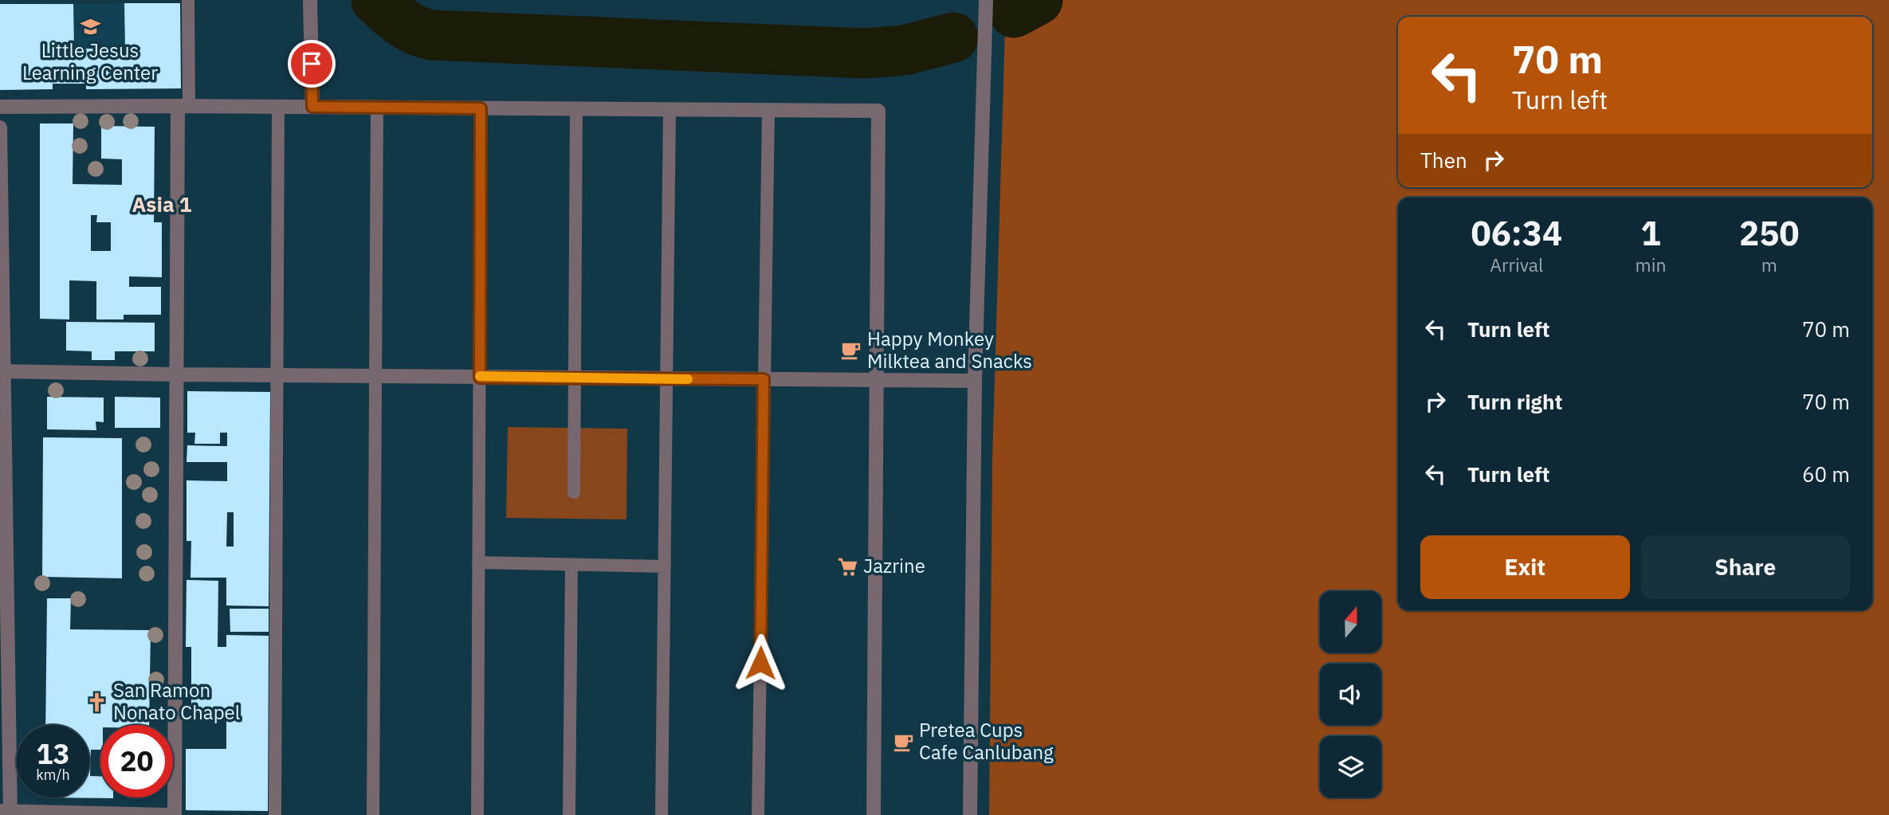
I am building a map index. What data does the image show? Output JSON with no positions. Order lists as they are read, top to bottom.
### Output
{
  "districts": ["Asia 1"],
  "places": {
    "school or university": ["Little Jesus Learning Center"],
    "cafe": ["Happy Monkey Milktea and Snacks", "Pretea Cups Cafe Canlubang"],
    "supermarket": ["Jazrine"],
    "church": ["San Ramon Nonato Chapel"]
  },
  "north": "top",
  "page": {
    "turn": ["70 m", "Turn left"],
    "then": "Then",
    "eta": [
      "06:34",
      "Arrival",
      "1",
      "min",
      "250",
      "m"
    ],
    "list": [
      {
        "name": "Turn left",
        "value": "70 m"
      },
      {
        "name": "Turn right",
        "value": "70 m"
      },
      {
        "name": "Turn left",
        "value": "60 m"
      }
    ],
    "buttons": ["Exit", "Share"],
    "speed": "13 km/h",
    "limit": "20"
  }
}
